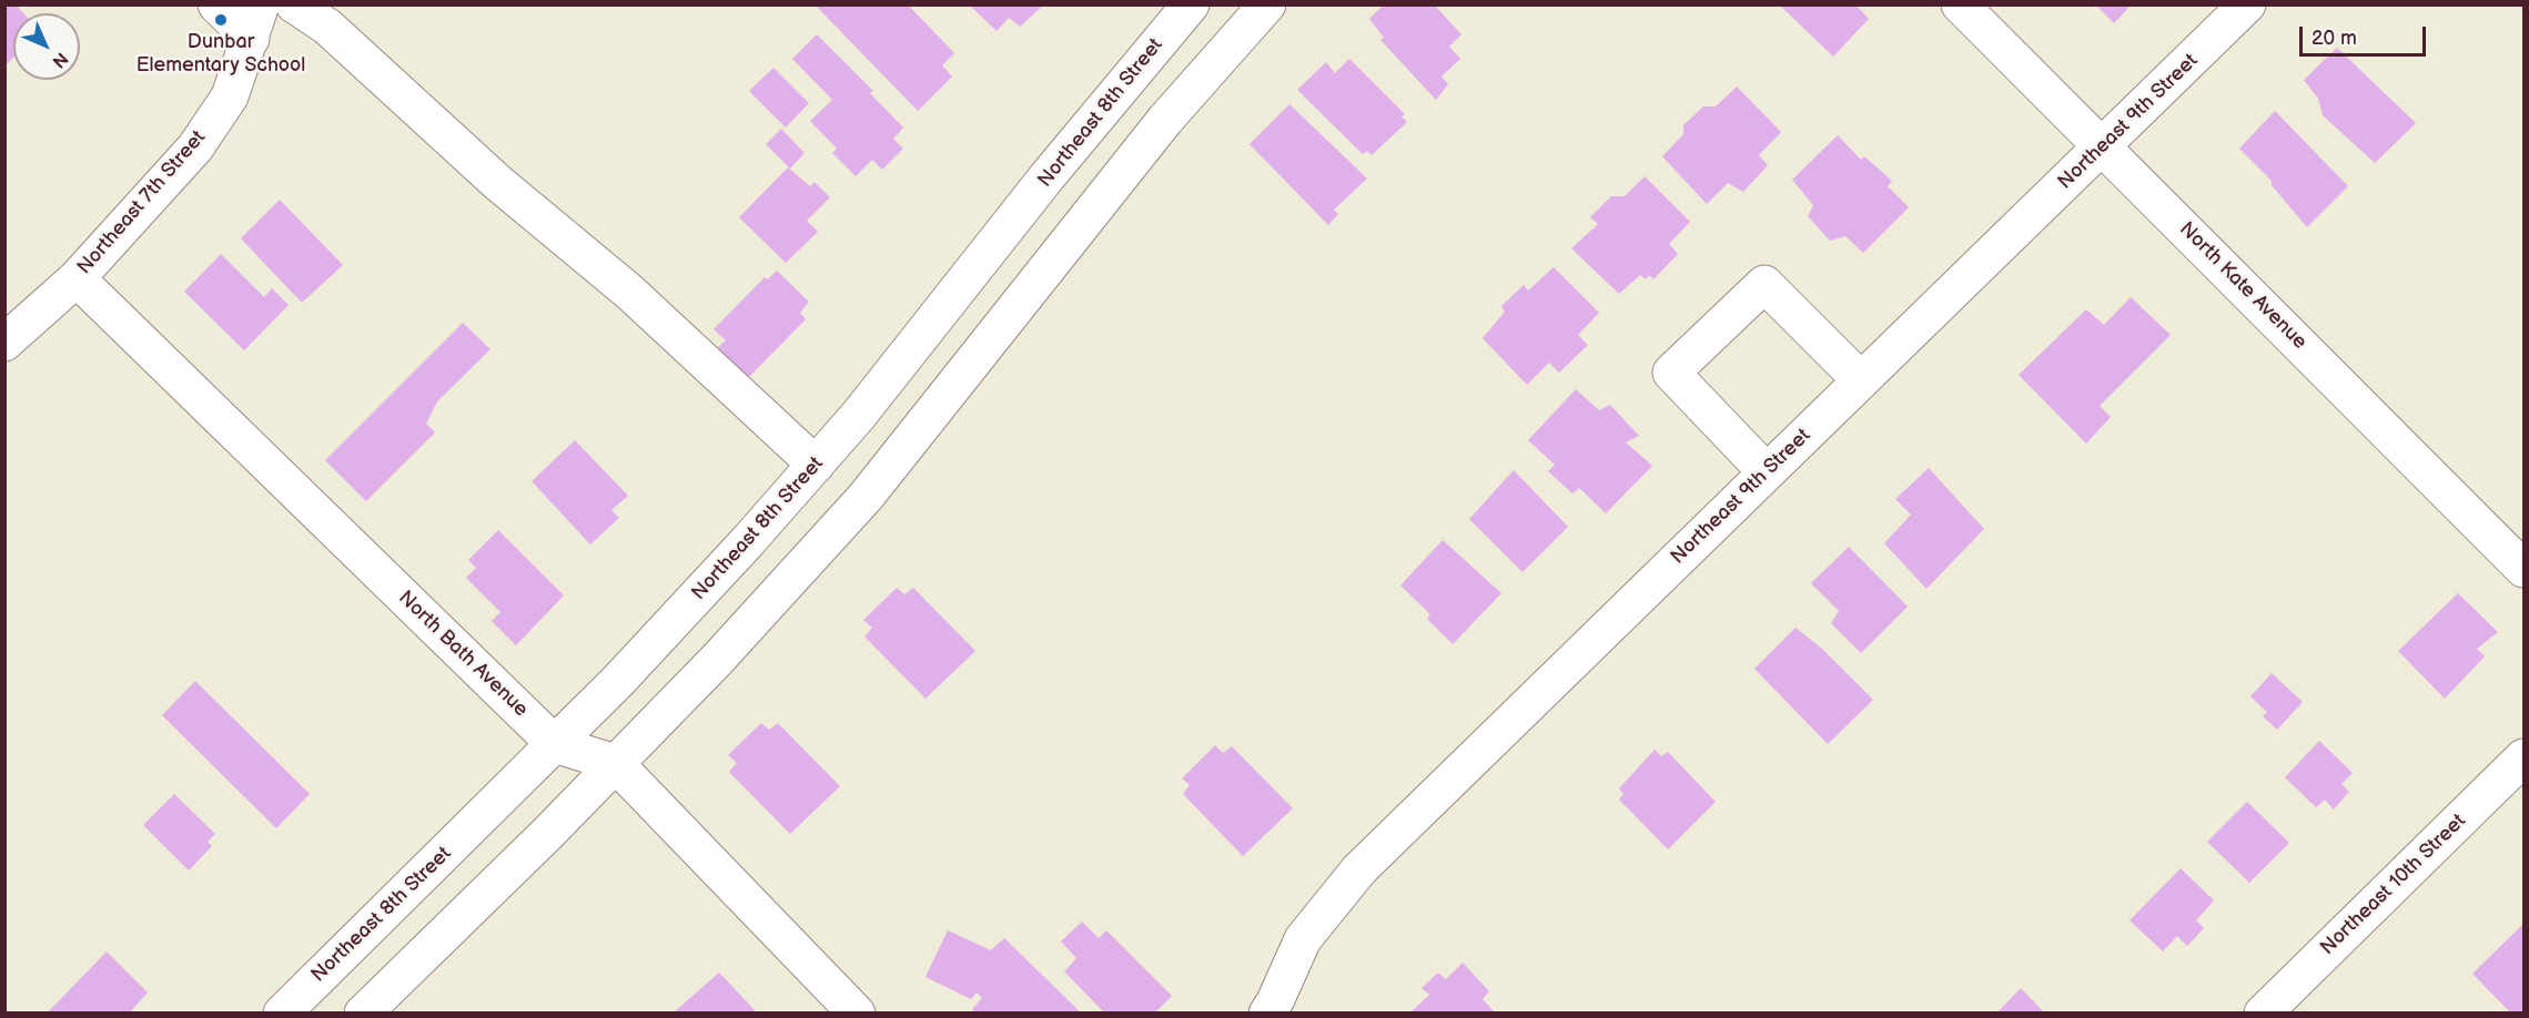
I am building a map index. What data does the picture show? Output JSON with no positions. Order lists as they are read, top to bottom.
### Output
{
  "streets": {
    "street": [
      "Northeast 8th Street",
      "Northeast 9th Street",
      "Northeast 7th Street",
      "North Kate Avenue",
      "North Bath Avenue",
      "Northeast 10th Street"
    ]
  },
  "crossings": [
    ["Northeast 8th Street", "North Bath Avenue"],
    ["Northeast 9th Street", "North Kate Avenue"],
    ["Northeast 7th Street", "North Bath Avenue"]
  ],
  "places": ["Dunbar Elementary School"],
  "scale_bar": "20 m",
  "north": "bottom right"
}
